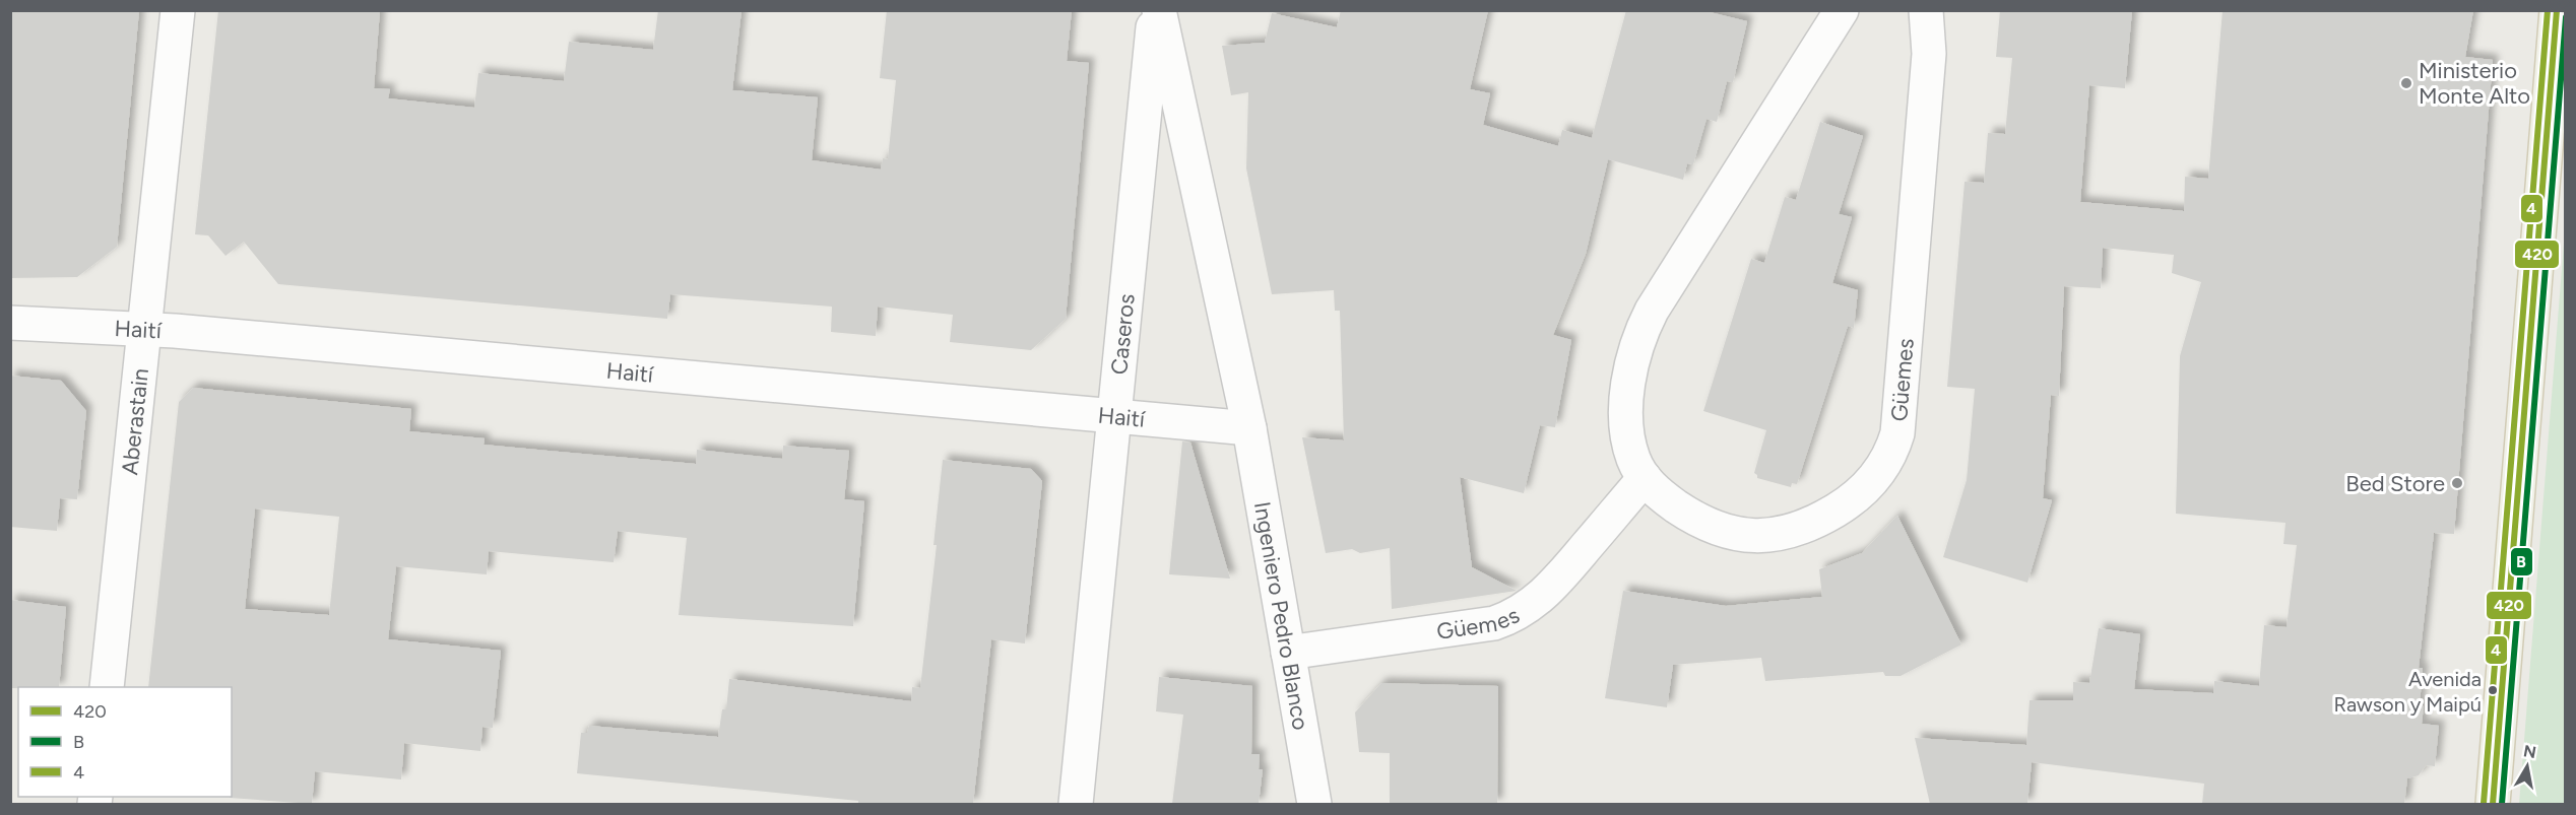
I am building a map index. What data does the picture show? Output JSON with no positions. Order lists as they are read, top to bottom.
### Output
{
  "streets": {
    "street": [
      "Haití",
      "Caseros",
      "Güemes",
      "Aberastain",
      "Ingeniero Pedro Blanco"
    ]
  },
  "crossings": [
    ["Haití", "Caseros"],
    ["Haití", "Aberastain"],
    ["Haití", "Ingeniero Pedro Blanco"],
    ["Caseros", "Ingeniero Pedro Blanco"],
    ["Güemes", "Ingeniero Pedro Blanco"]
  ],
  "places": ["Ministerio Monte Alto", "Bed Store", "Avenida Rawson y Maipú"],
  "lines": ["transit line 420", "transit line 4", "transit line B"],
  "legend": ["420", "B", "4"],
  "north": "top"
}
